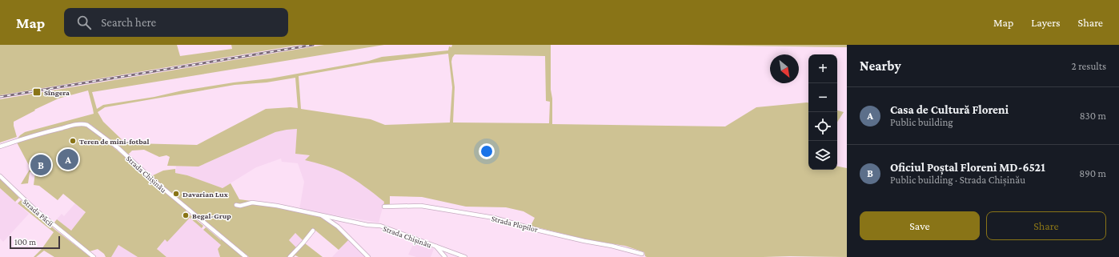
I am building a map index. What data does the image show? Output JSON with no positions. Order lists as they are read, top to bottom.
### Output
{
  "streets": {
    "street": ["Strada Chișinău", "Strada Păcii", "Strada Plopilor"]
  },
  "places": {
    "transit": ["Sîngera"],
    "other": ["Teren de mini-fotbal", "Davarian Lux", "Begal-Grup"]
  },
  "scale_bar": "100 m",
  "north": "bottom right",
  "page": {
    "header": "Map",
    "search": "Search here",
    "nav": ["Map", "Layers", "Share"],
    "heading": ["Nearby", "2 results"],
    "map_buttons": ["+", "−"],
    "list": [
      {
        "mark": "A",
        "name": "Casa de Cultură Floreni",
        "note": "Public building",
        "value": "830 m"
      },
      {
        "mark": "B",
        "name": "Oficiul Poștal Floreni MD-6521",
        "note": "Public building · Strada Chișinău",
        "value": "890 m"
      }
    ],
    "pins": ["A", "B"],
    "buttons": ["Save", "Share"],
    "scale": "100 m"
  }
}
